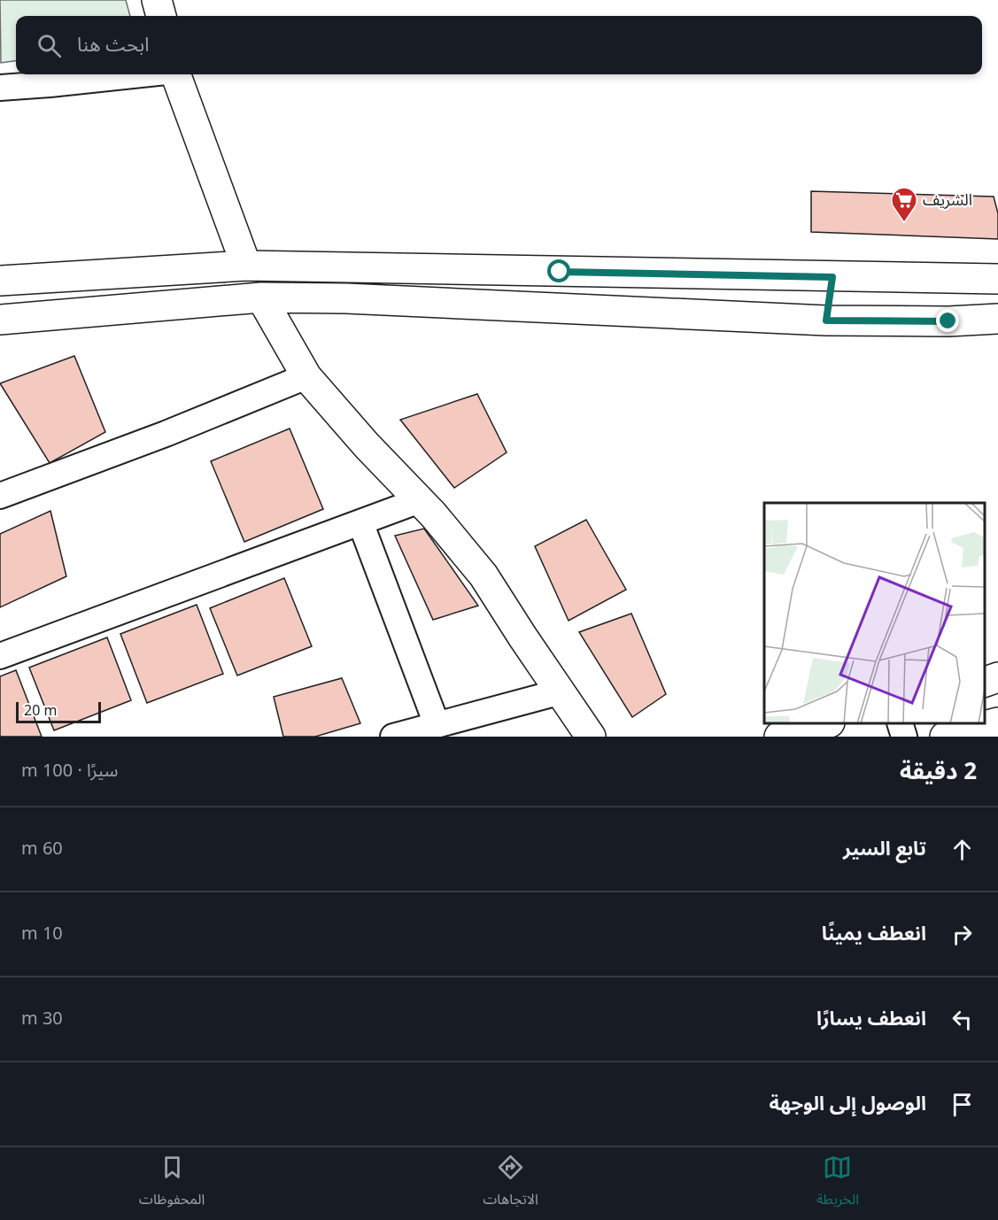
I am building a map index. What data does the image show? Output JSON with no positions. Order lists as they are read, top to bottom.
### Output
{
  "places": {
    "supermarket": ["الشريف"]
  },
  "scale_bar": "20 m",
  "page": {
    "search": "ابحث هنا",
    "scale": "20 m",
    "heading": ["2 دقيقة", "سيرًا · 100 m"],
    "list": [
      ["تابع السير", "60 m"],
      ["انعطف يمينًا", "10 m"],
      ["انعطف يسارًا", "30 m"],
      "الوصول إلى الوجهة"
    ],
    "nav": ["الخريطة", "الاتجاهات", "المحفوظات"]
  }
}
